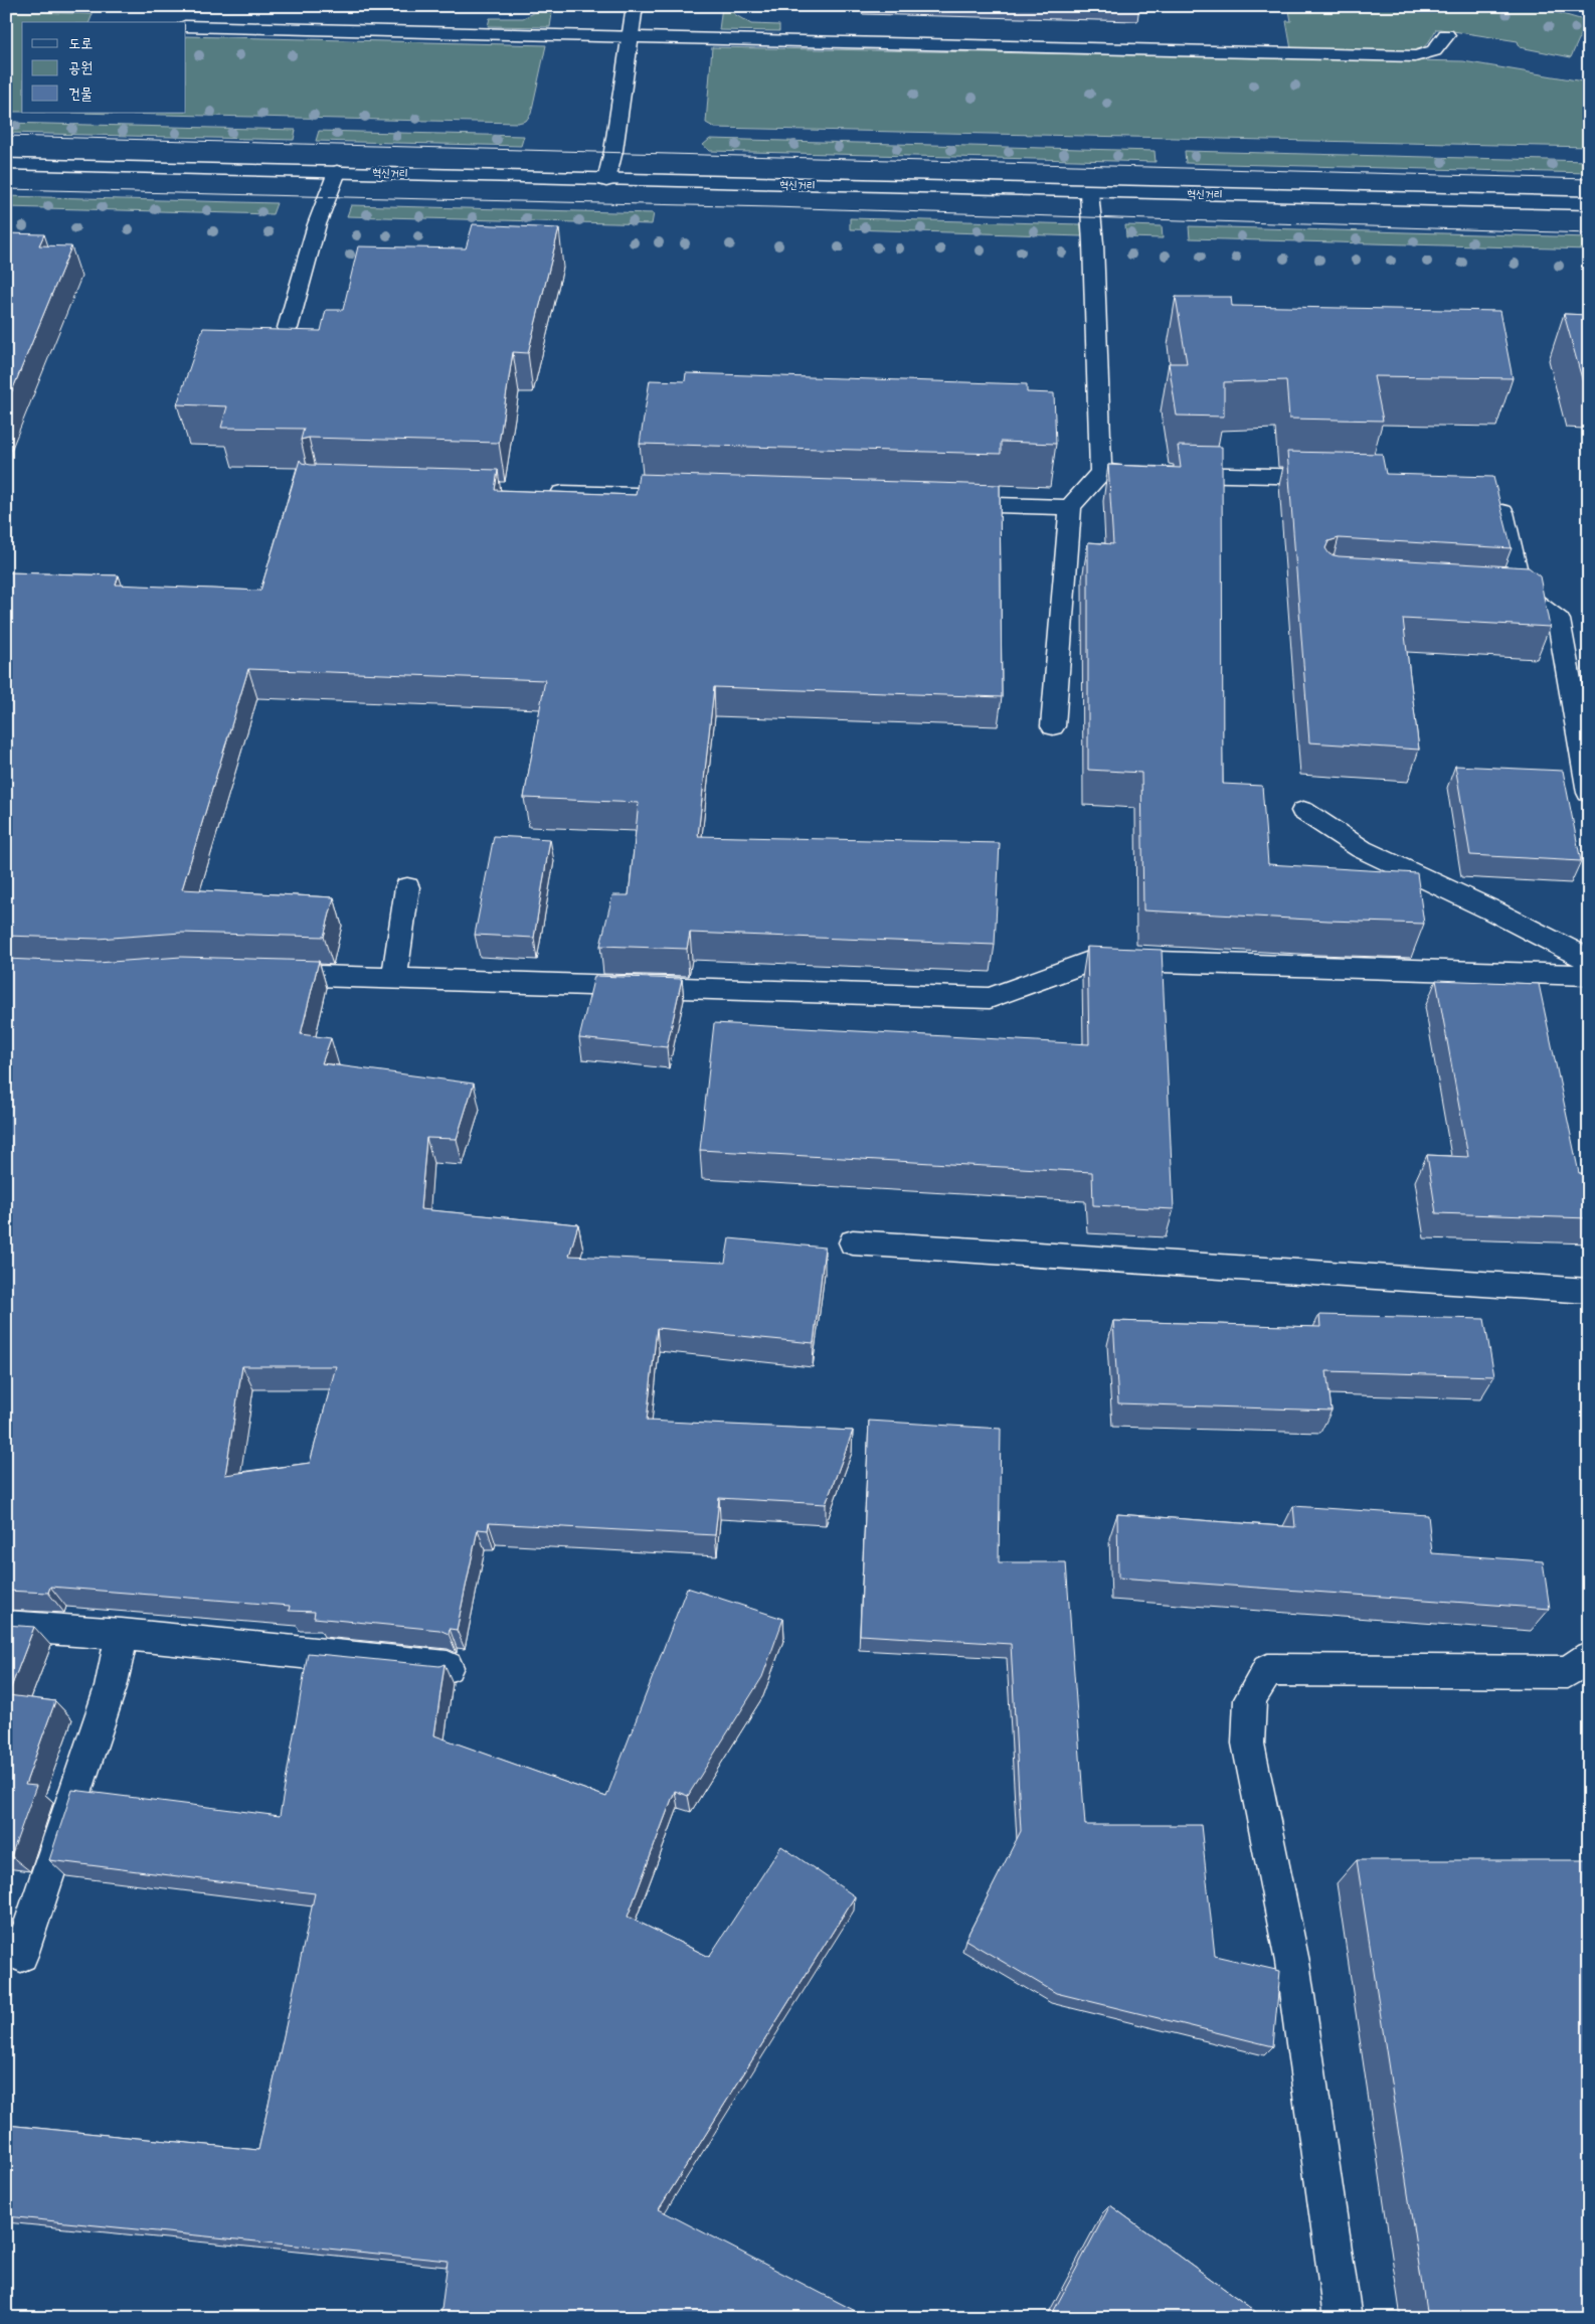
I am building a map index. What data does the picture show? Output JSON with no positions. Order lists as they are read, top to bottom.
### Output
{
  "streets": {
    "street": ["혁신거리"]
  },
  "legend": ["도로", "공원", "건물"]
}
